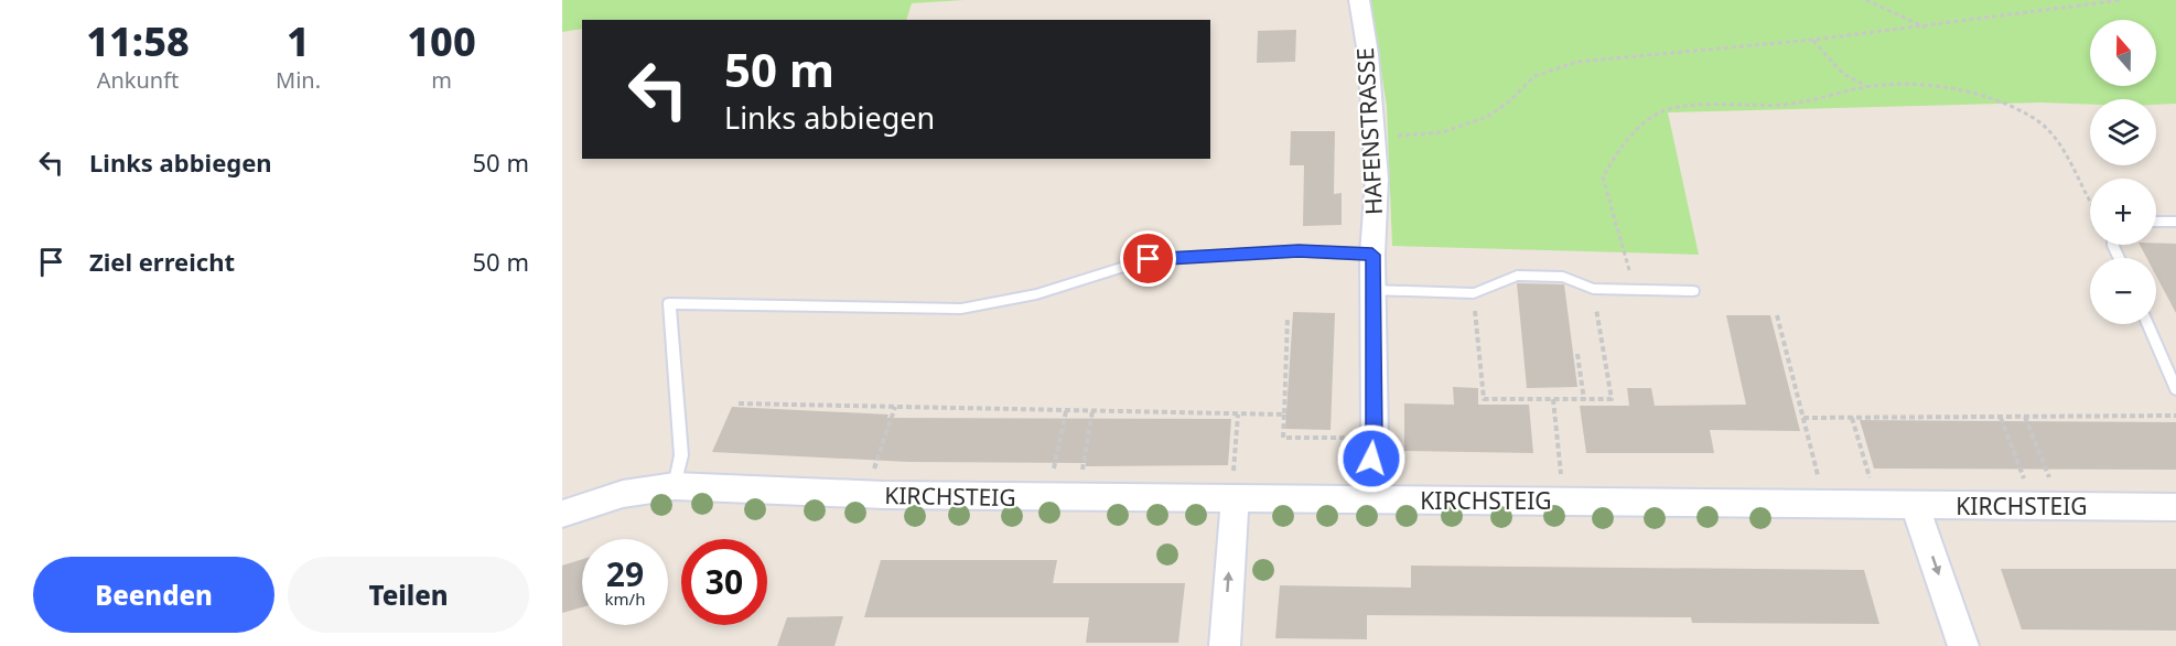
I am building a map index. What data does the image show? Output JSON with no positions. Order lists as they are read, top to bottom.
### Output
{
  "streets": {
    "street": ["HAFENSTRASSE", "KIRCHSTEIG"]
  },
  "crossings": [
    ["HAFENSTRASSE", "KIRCHSTEIG"]
  ],
  "north": "top",
  "page": {
    "eta": [
      "11:58",
      "Ankunft",
      "1",
      "Min.",
      "100",
      "m"
    ],
    "map_buttons": ["+", "−"],
    "turn": ["50 m", "Links abbiegen"],
    "list": [
      {
        "name": "Links abbiegen",
        "value": "50 m"
      },
      {
        "name": "Ziel erreicht",
        "value": "50 m"
      }
    ],
    "speed": "29 km/h",
    "limit": "30",
    "buttons": ["Beenden", "Teilen"]
  }
}
